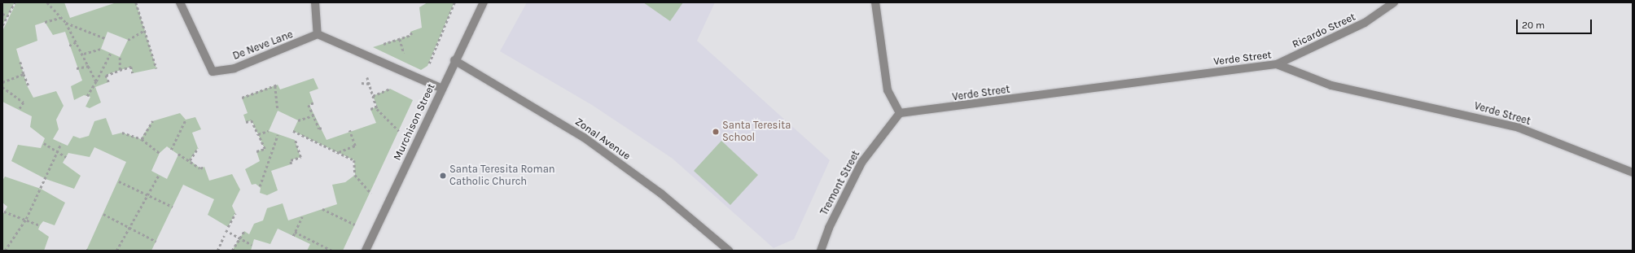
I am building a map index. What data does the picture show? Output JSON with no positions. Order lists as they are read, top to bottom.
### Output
{
  "streets": {
    "street": [
      "Ricardo Street",
      "De Neve Lane",
      "Verde Street",
      "Murchison Street",
      "Zonal Avenue",
      "Tremont Street"
    ]
  },
  "crossings": [
    ["Ricardo Street", "Verde Street"],
    ["Verde Street", "Tremont Street"],
    ["Murchison Street", "Zonal Avenue"]
  ],
  "places": ["Santa Teresita School", "Santa Teresita Roman Catholic Church"],
  "scale_bar": "20 m"
}
